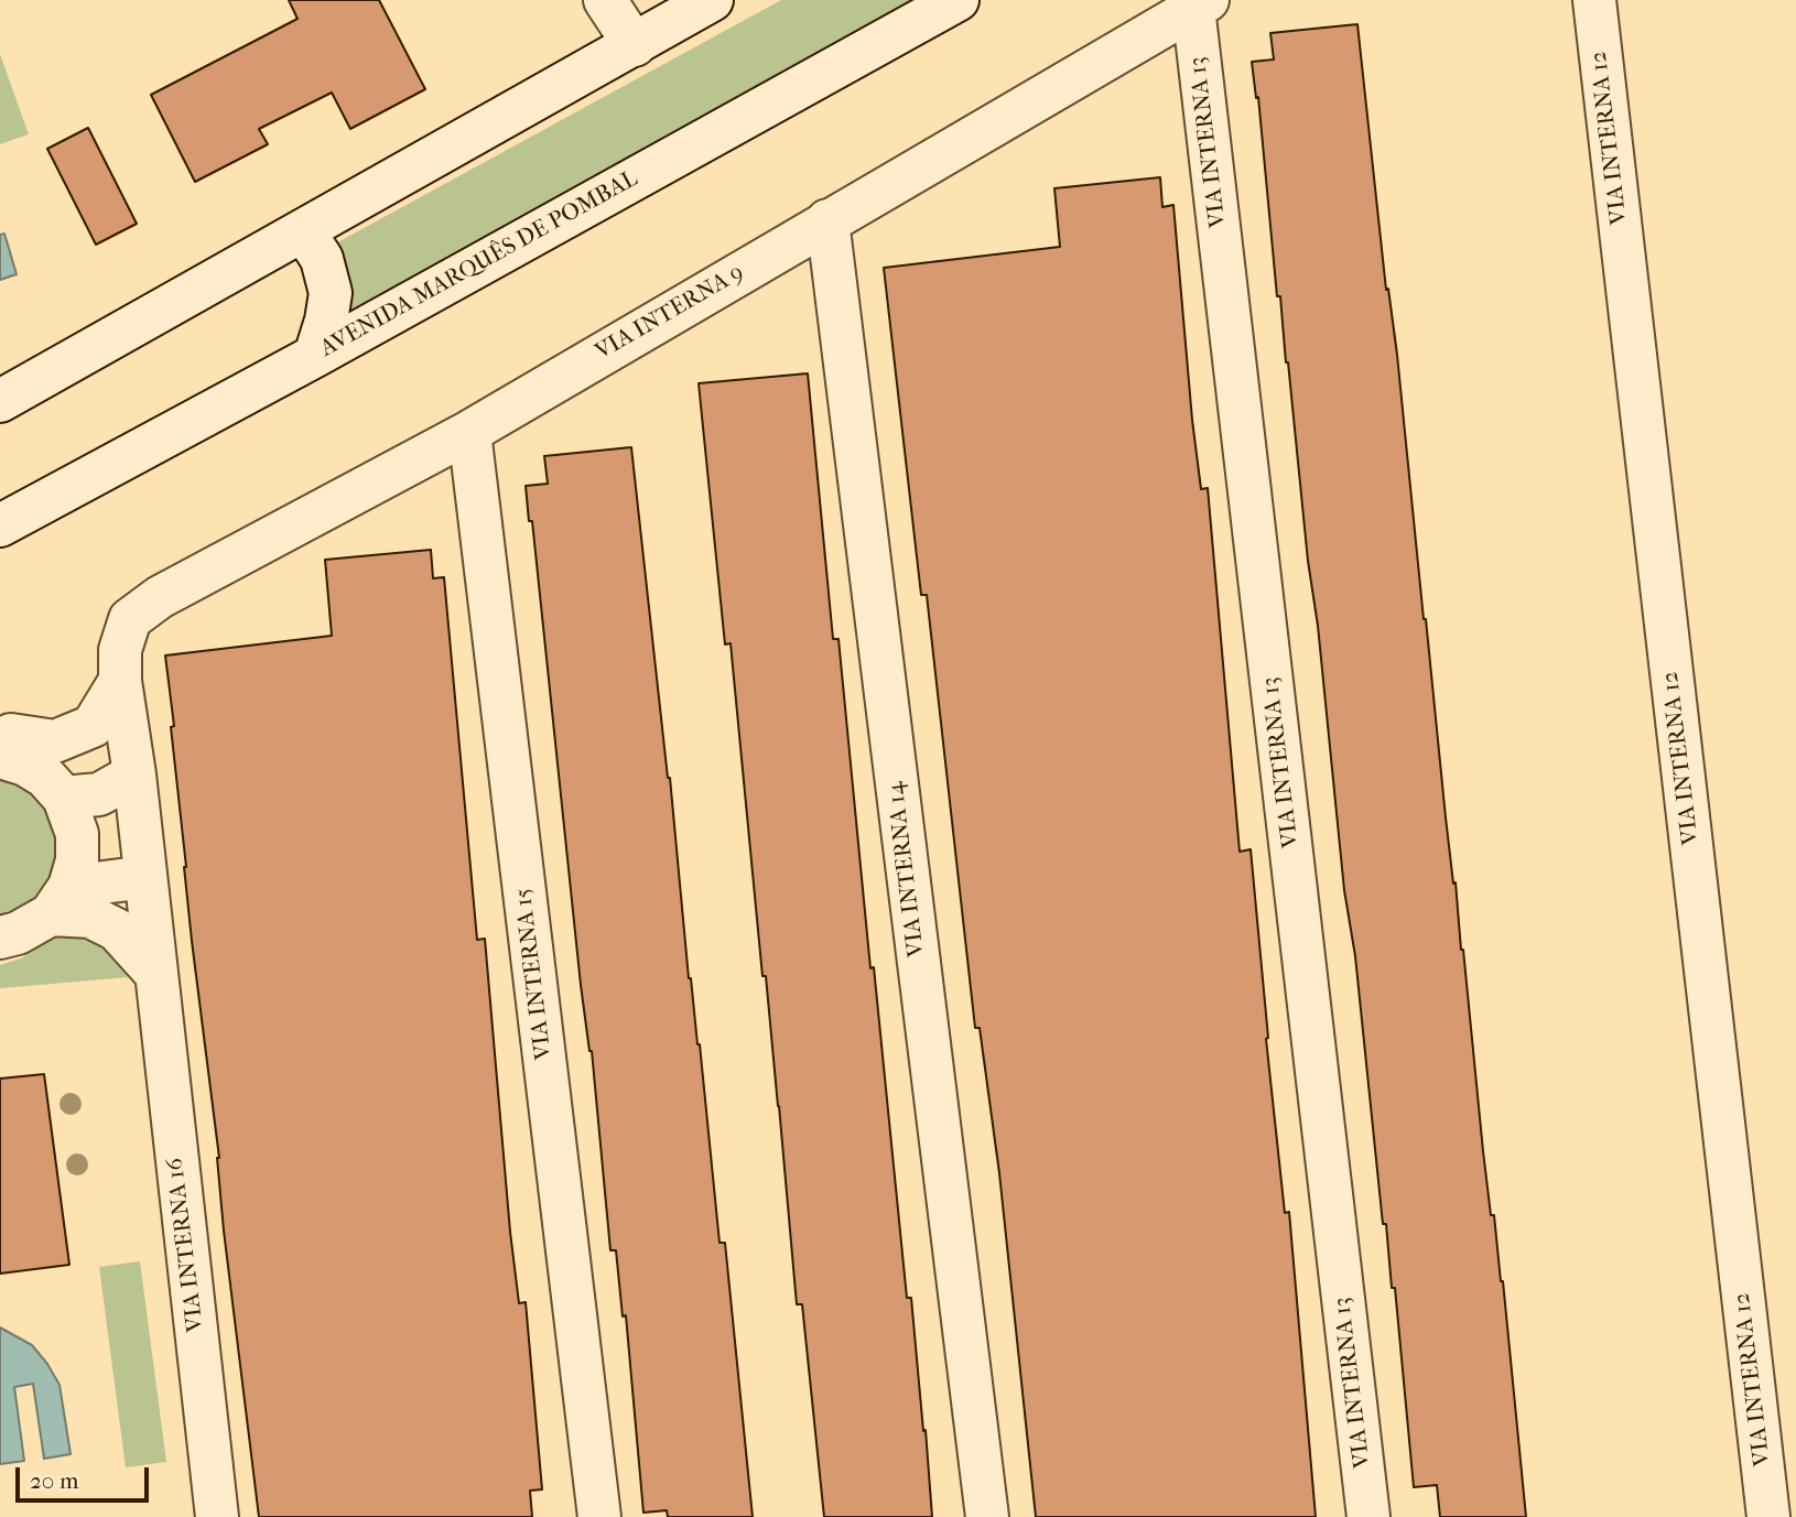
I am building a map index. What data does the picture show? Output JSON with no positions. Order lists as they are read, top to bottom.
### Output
{
  "streets": {
    "street": [
      "VIA INTERNA 12",
      "VIA INTERNA 13",
      "AVENIDA MARQUÊS DE POMBAL",
      "VIA INTERNA 9",
      "VIA INTERNA 14",
      "VIA INTERNA 15",
      "VIA INTERNA 16"
    ]
  },
  "crossings": [
    ["VIA INTERNA 13", "VIA INTERNA 9"],
    ["VIA INTERNA 9", "VIA INTERNA 14"],
    ["VIA INTERNA 9", "VIA INTERNA 15"],
    ["VIA INTERNA 9", "VIA INTERNA 16"]
  ],
  "scale_bar": "20 m"
}
